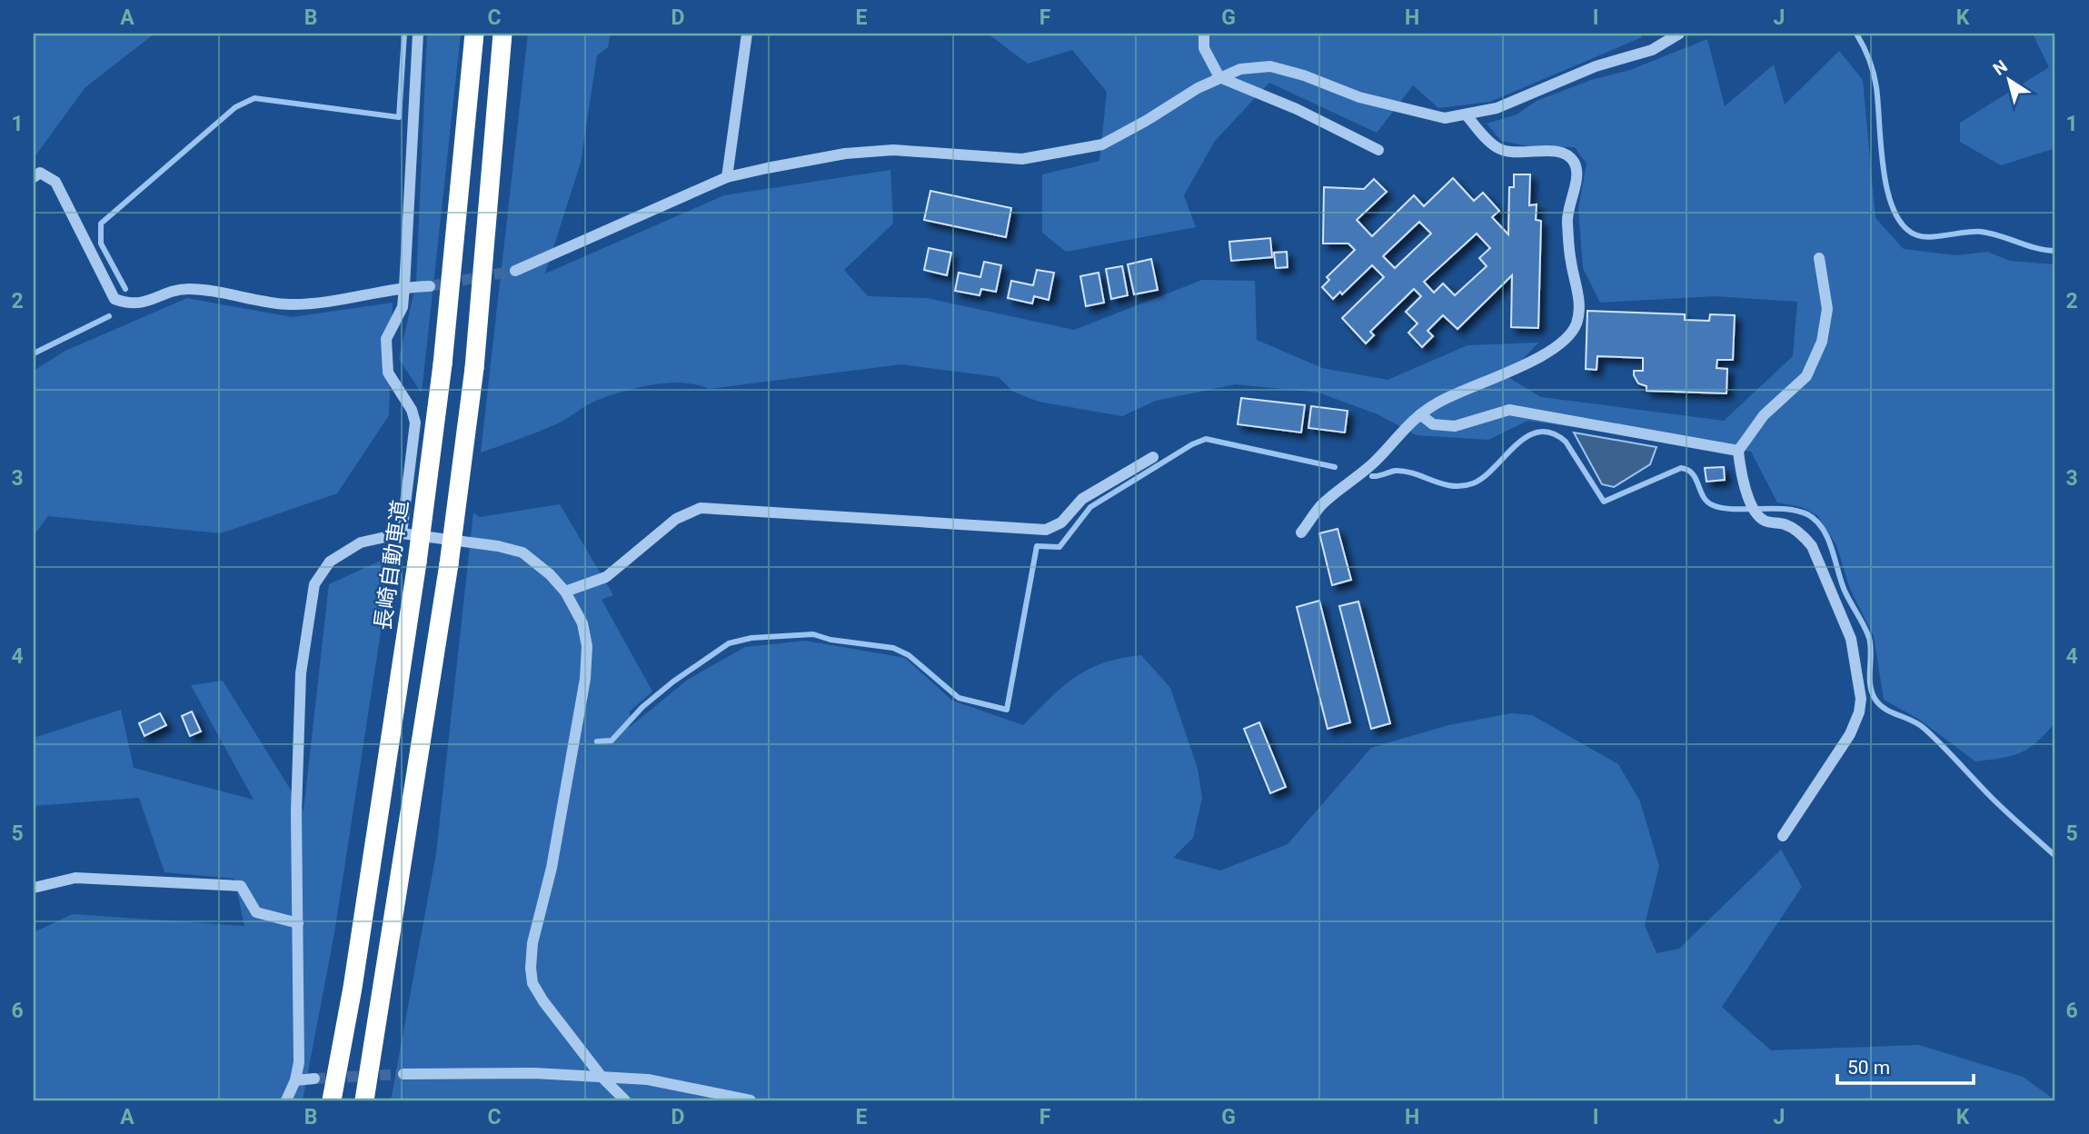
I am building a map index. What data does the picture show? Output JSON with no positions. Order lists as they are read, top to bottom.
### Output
{
  "streets": {
    "highway": ["長崎自動車道"]
  },
  "scale_bar": "50 m",
  "north": "top left",
  "grid": {
    "columns": [
      "A",
      "B",
      "C",
      "D",
      "E",
      "F",
      "G",
      "H",
      "I",
      "J",
      "K"
    ],
    "rows": [
      "1",
      "2",
      "3",
      "4",
      "5",
      "6"
    ]
  }
}
